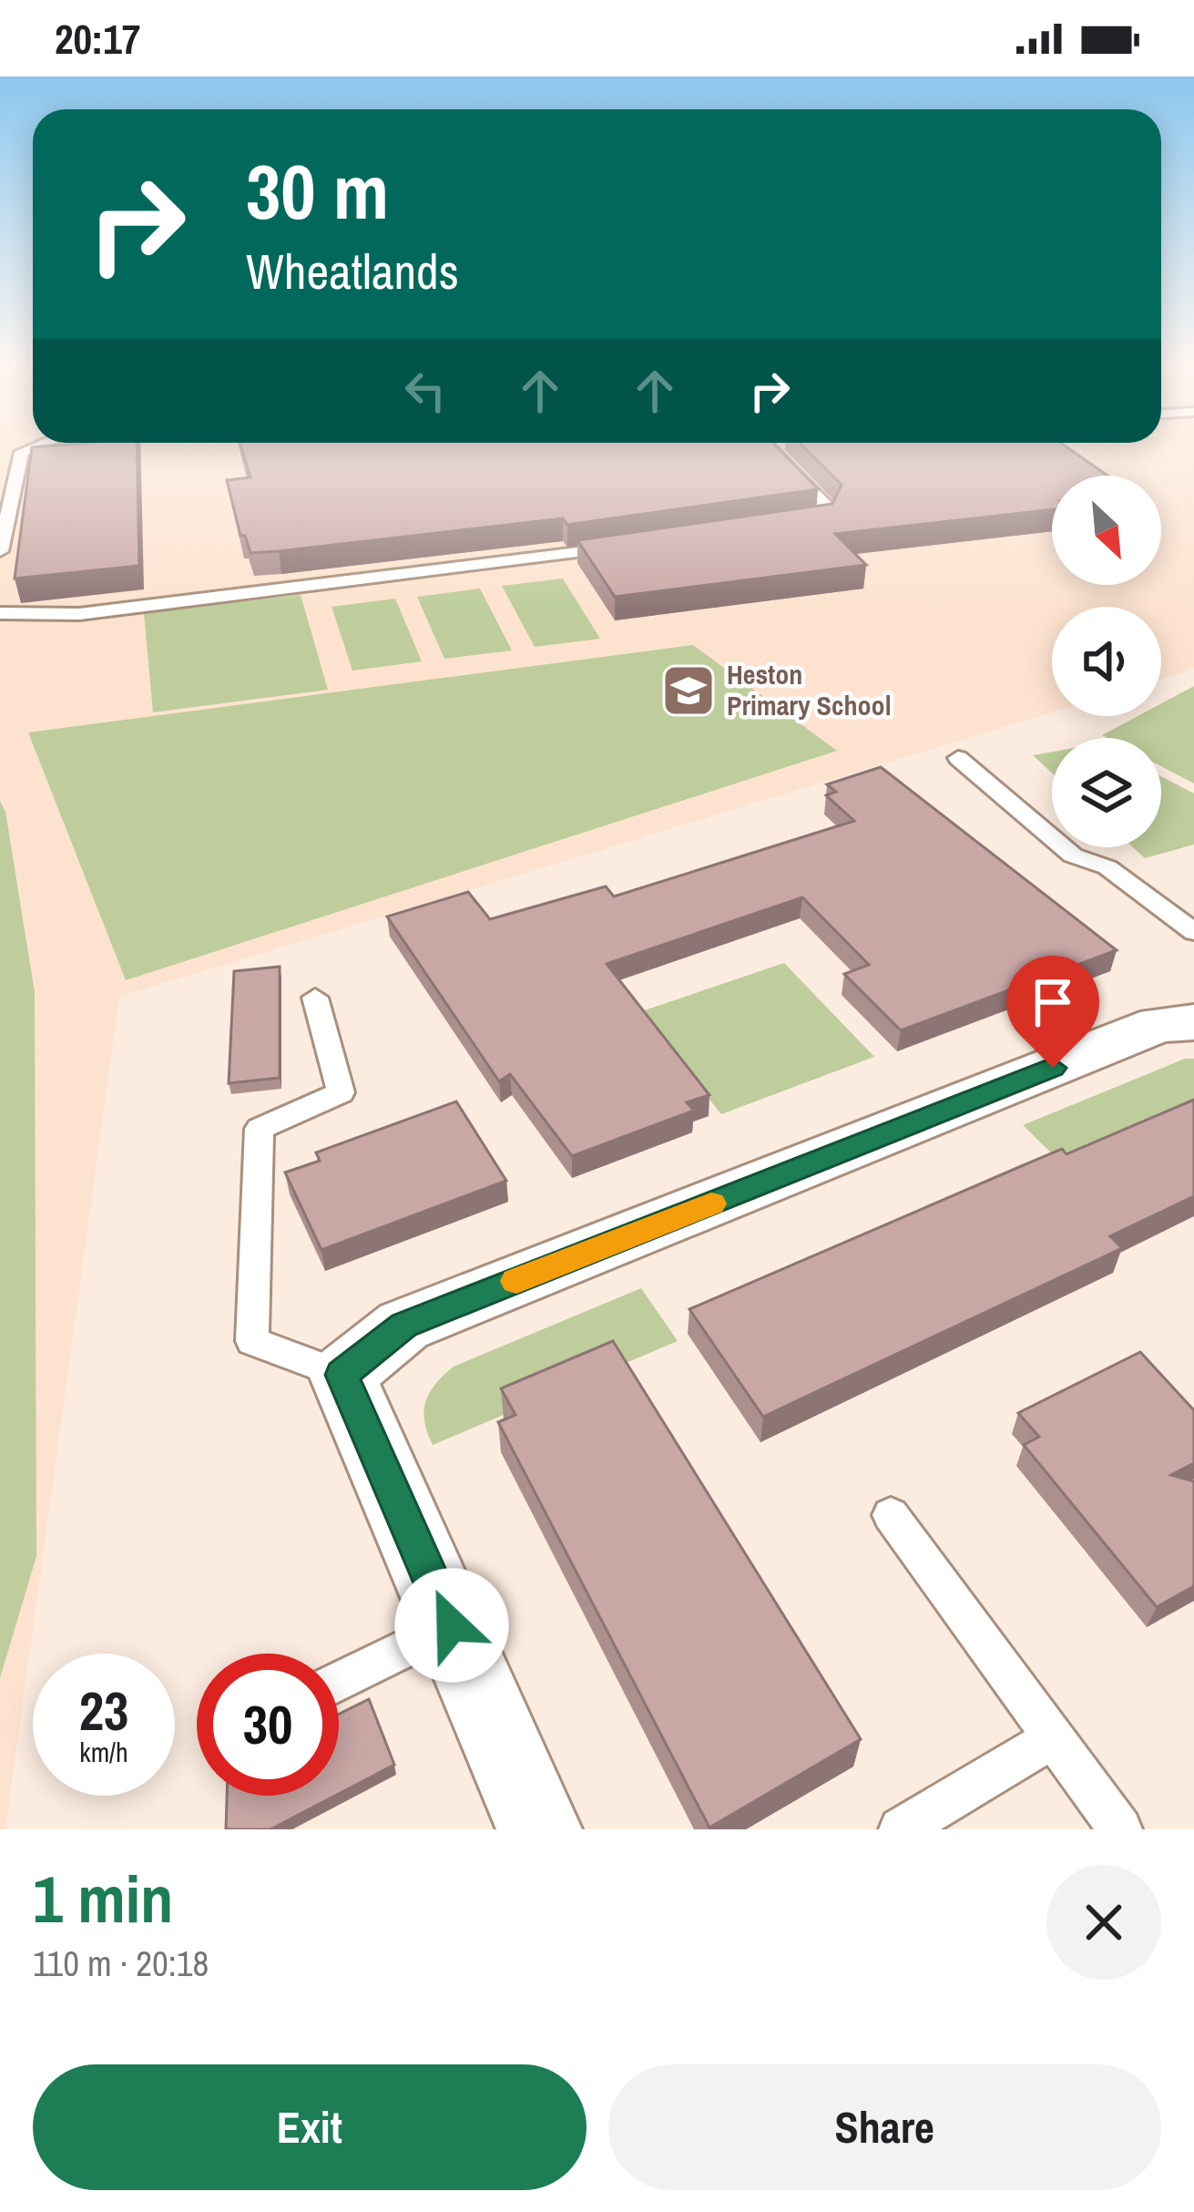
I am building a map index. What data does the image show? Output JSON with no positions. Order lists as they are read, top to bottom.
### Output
{
  "places": {
    "school or university": ["Heston Primary School"]
  },
  "north": "bottom right",
  "page": {
    "status": "20:17",
    "turn": ["30 m", "Wheatlands"],
    "speed": "23 km/h",
    "limit": "30",
    "heading": ["1 min", "110 m · 20:18"],
    "buttons": ["Exit", "Share"]
  }
}
